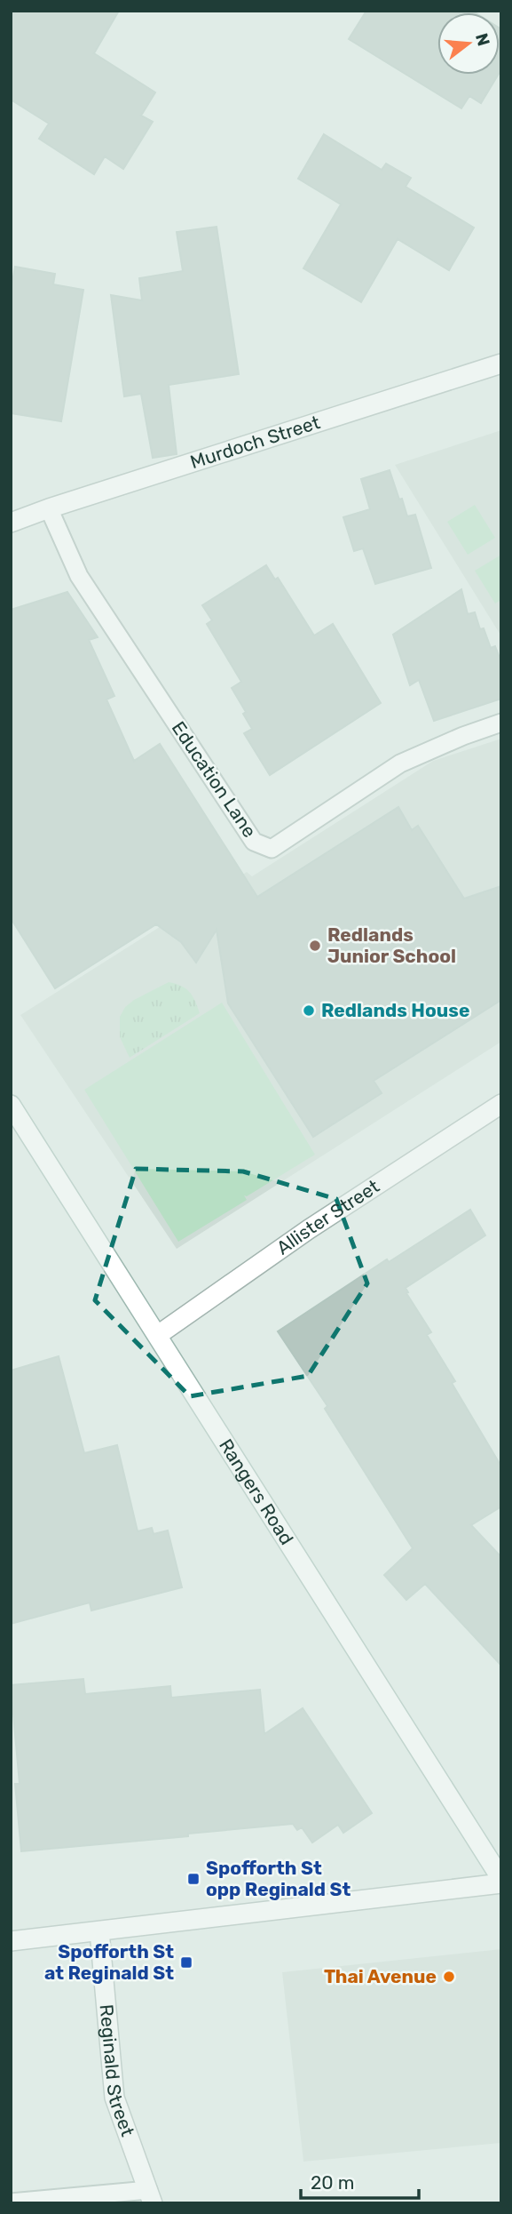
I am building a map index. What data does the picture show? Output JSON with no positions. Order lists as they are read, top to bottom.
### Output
{
  "streets": {
    "street": [
      "Murdoch Street",
      "Allister Street",
      "Rangers Road",
      "Reginald Street"
    ],
    "lane": ["Education Lane"]
  },
  "crossings": [
    ["Murdoch Street", "Education Lane"],
    ["Allister Street", "Rangers Road"]
  ],
  "places": {
    "other": ["Redlands Junior School", "Redlands House", "Thai Avenue"],
    "transit": ["Spofforth St opp Reginald St", "Spofforth St at Reginald St"]
  },
  "scale_bar": "20 m",
  "north": "right"
}
